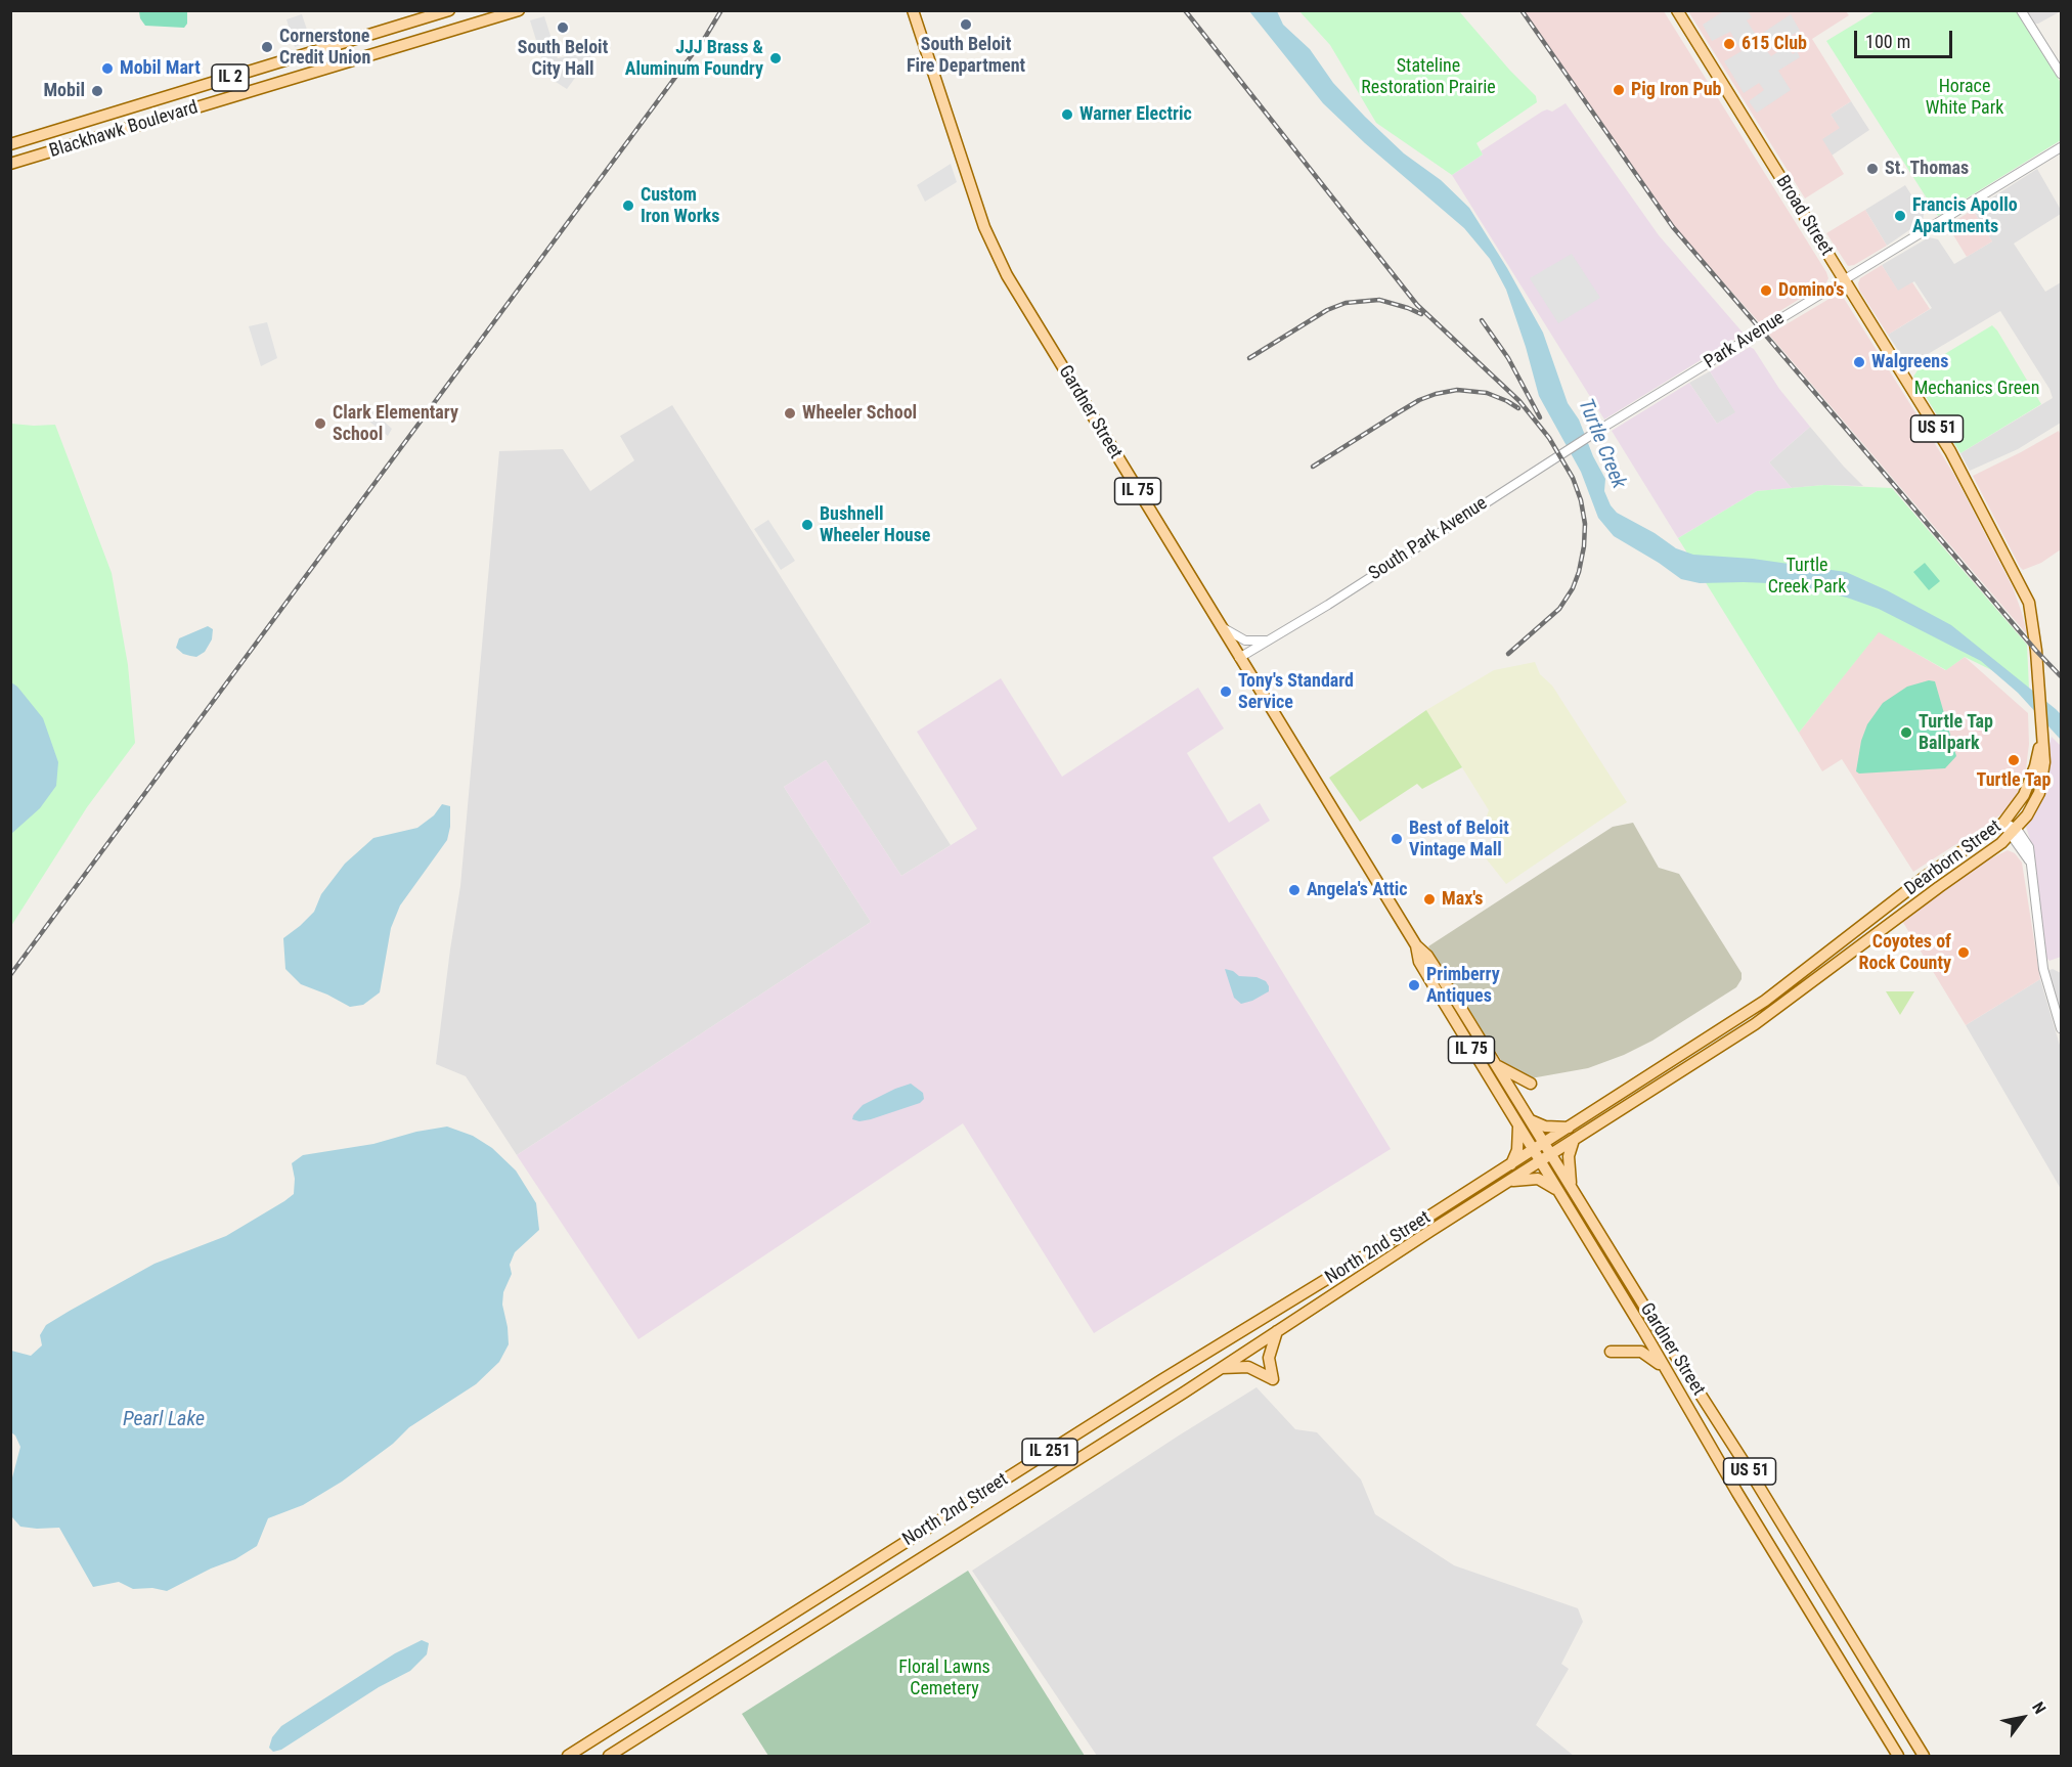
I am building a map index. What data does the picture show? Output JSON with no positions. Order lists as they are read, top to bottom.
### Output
{
  "streets": {
    "main road": [
      "IL 2",
      "Blackhawk Boulevard",
      "Broad Street",
      "Gardner Street",
      "US 51",
      "IL 75",
      "Dearborn Street",
      "North 2nd Street",
      "IL 251"
    ],
    "street": ["Park Avenue", "South Park Avenue"]
  },
  "crossings": [
    ["Broad Street", "Park Avenue"],
    ["Broad Street", "Dearborn Street"],
    ["Park Avenue", "South Park Avenue"],
    ["Gardner Street", "US 51"],
    ["Gardner Street", "South Park Avenue"],
    ["Gardner Street", "North 2nd Street"],
    ["Gardner Street", "IL 251"],
    ["US 51", "Dearborn Street"],
    ["US 51", "North 2nd Street"],
    ["Dearborn Street", "IL 251"],
    ["North 2nd Street", "IL 251"]
  ],
  "water": ["Turtle Creek", "Pearl Lake"],
  "parks": [
    "Stateline Restoration Prairie",
    "Horace White Park",
    "Mechanics Green",
    "Turtle Creek Park",
    "Floral Lawns Cemetery"
  ],
  "places": [
    "South Beloit Fire Department",
    "South Beloit City Hall",
    "615 Club",
    "Cornerstone Credit Union",
    "JJJ Brass & Aluminum Foundry",
    "Mobil Mart",
    "Pig Iron Pub",
    "Mobil",
    "Warner Electric",
    "St. Thomas",
    "Custom Iron Works",
    "Francis Apollo Apartments",
    "Domino's",
    "Walgreens",
    "Wheeler School",
    "Clark Elementary School",
    "Bushnell Wheeler House",
    "Tony's Standard Service",
    "Turtle Tap Ballpark",
    "Turtle Tap",
    "Best of Beloit Vintage Mall",
    "Angela's Attic",
    "Max's",
    "Coyotes of Rock County",
    "Primberry Antiques"
  ],
  "scale_bar": "100 m",
  "north": "top right"
}
